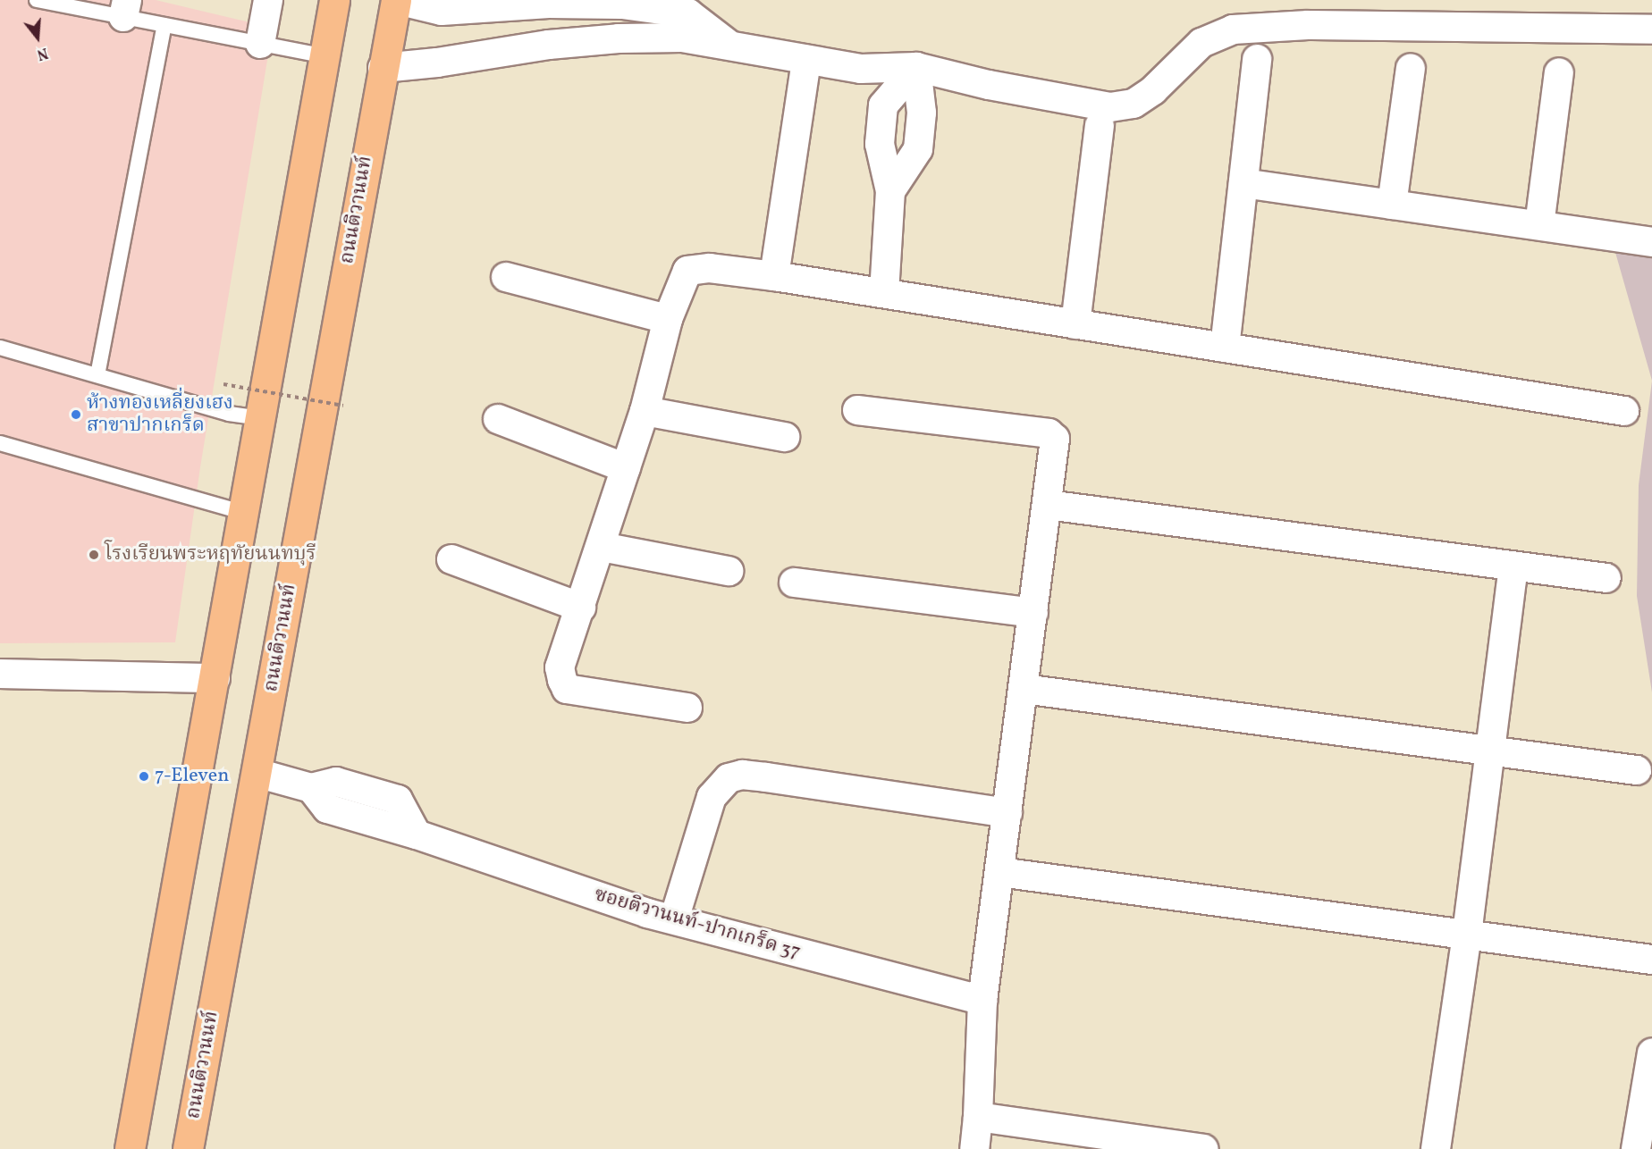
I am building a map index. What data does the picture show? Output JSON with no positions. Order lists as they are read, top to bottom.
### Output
{
  "streets": {
    "main road": ["ถนนติวานนท์"],
    "street": ["ซอยติวานนท์-ปากเกร็ด 37"]
  },
  "crossings": [
    ["ถนนติวานนท์", "ซอยติวานนท์-ปากเกร็ด 37"]
  ],
  "places": ["ห้างทองเหลี่ยงเฮง สาขาปากเกร็ด", "โรงเรียนพระหฤทัยนนทบุรี", "7-Eleven"],
  "north": "bottom"
}
